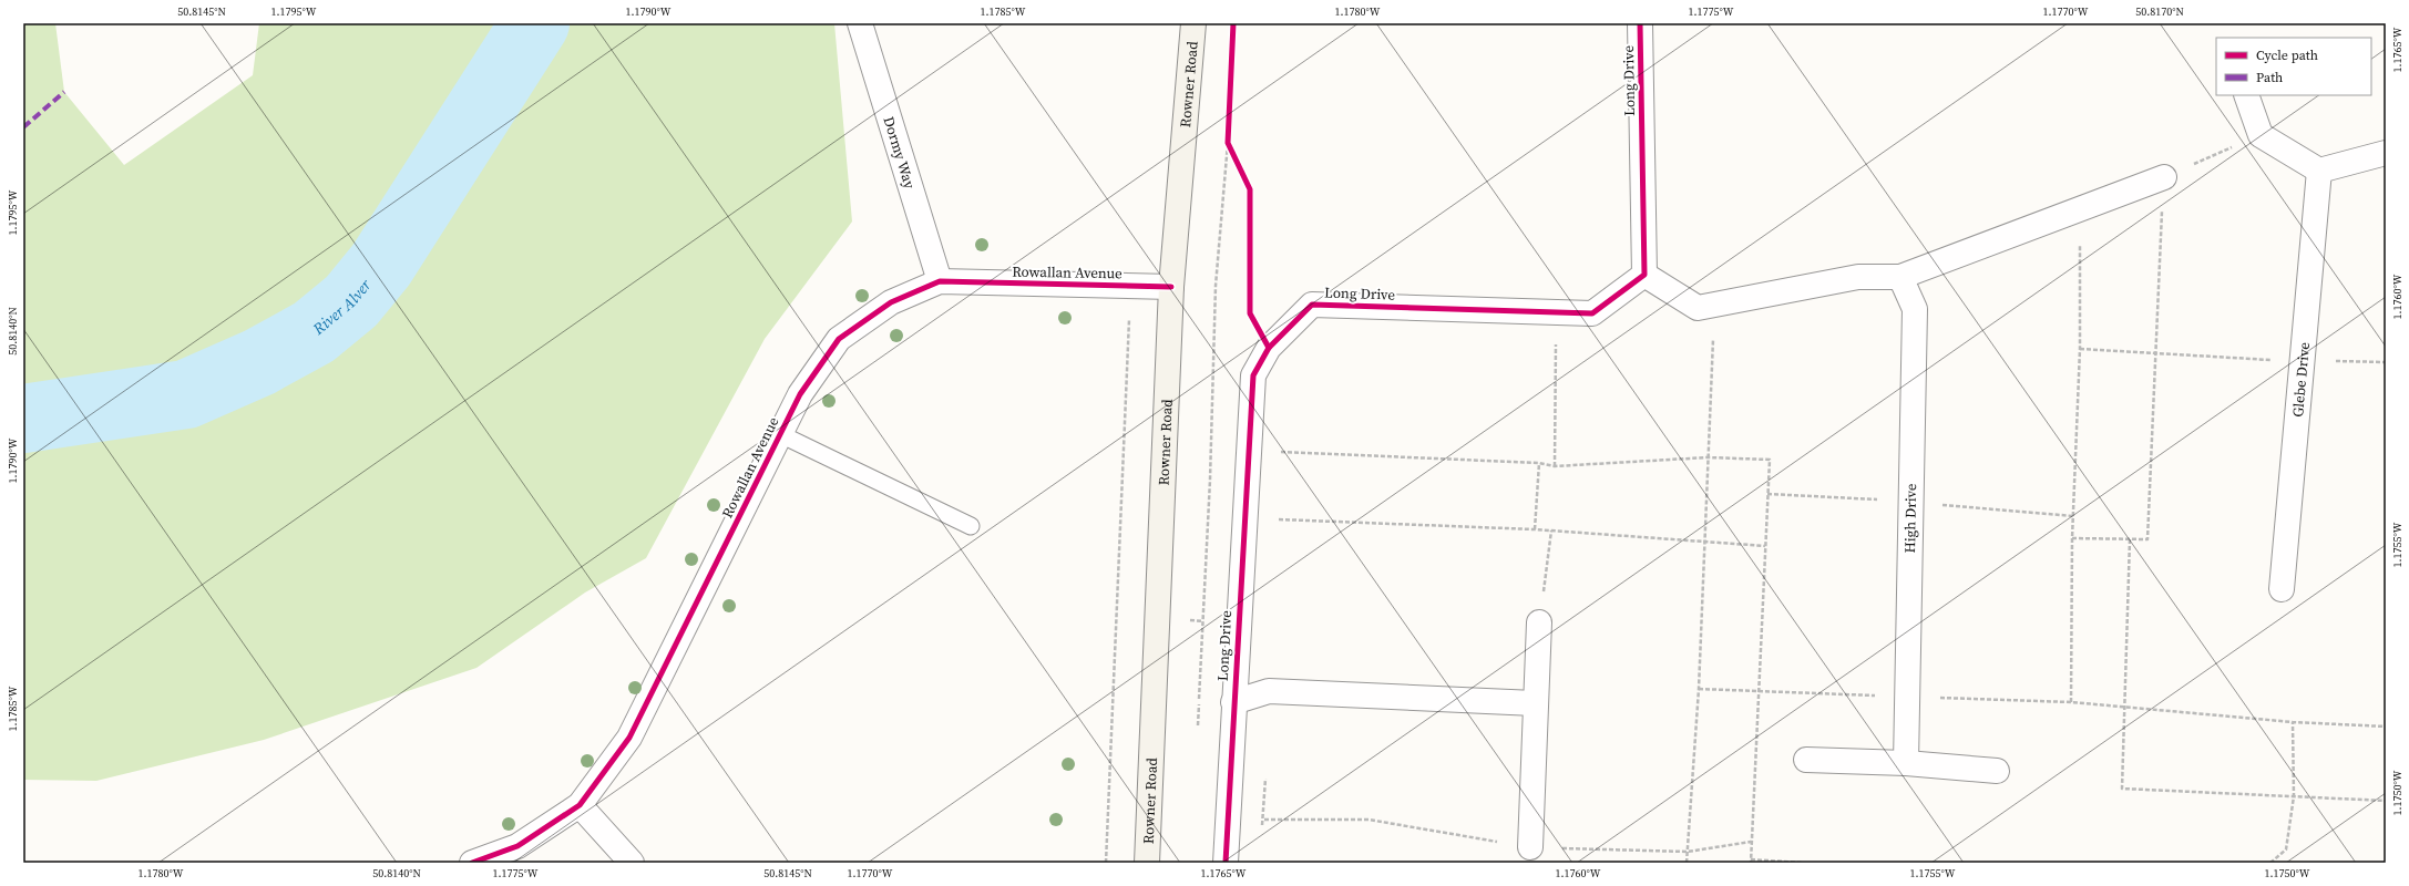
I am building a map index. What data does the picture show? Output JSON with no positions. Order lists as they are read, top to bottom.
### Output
{
  "streets": {
    "main road": ["Rowner Road"],
    "street": [
      "Long Drive",
      "Dormy Way",
      "Rowallan Avenue",
      "Glebe Drive",
      "High Drive"
    ]
  },
  "crossings": [
    ["Rowner Road", "Rowallan Avenue"],
    ["Dormy Way", "Rowallan Avenue"]
  ],
  "water": ["River Alver"],
  "legend": ["Cycle path", "Path"],
  "coordinates": [
    "50.8145°N",
    "1.1795°W",
    "1.1790°W",
    "1.1785°W",
    "1.1780°W",
    "1.1775°W",
    "1.1770°W",
    "50.8170°N",
    "1.1765°W",
    "1.1760°W",
    "50.8140°N",
    "1.1755°W",
    "1.1750°W"
  ]
}
